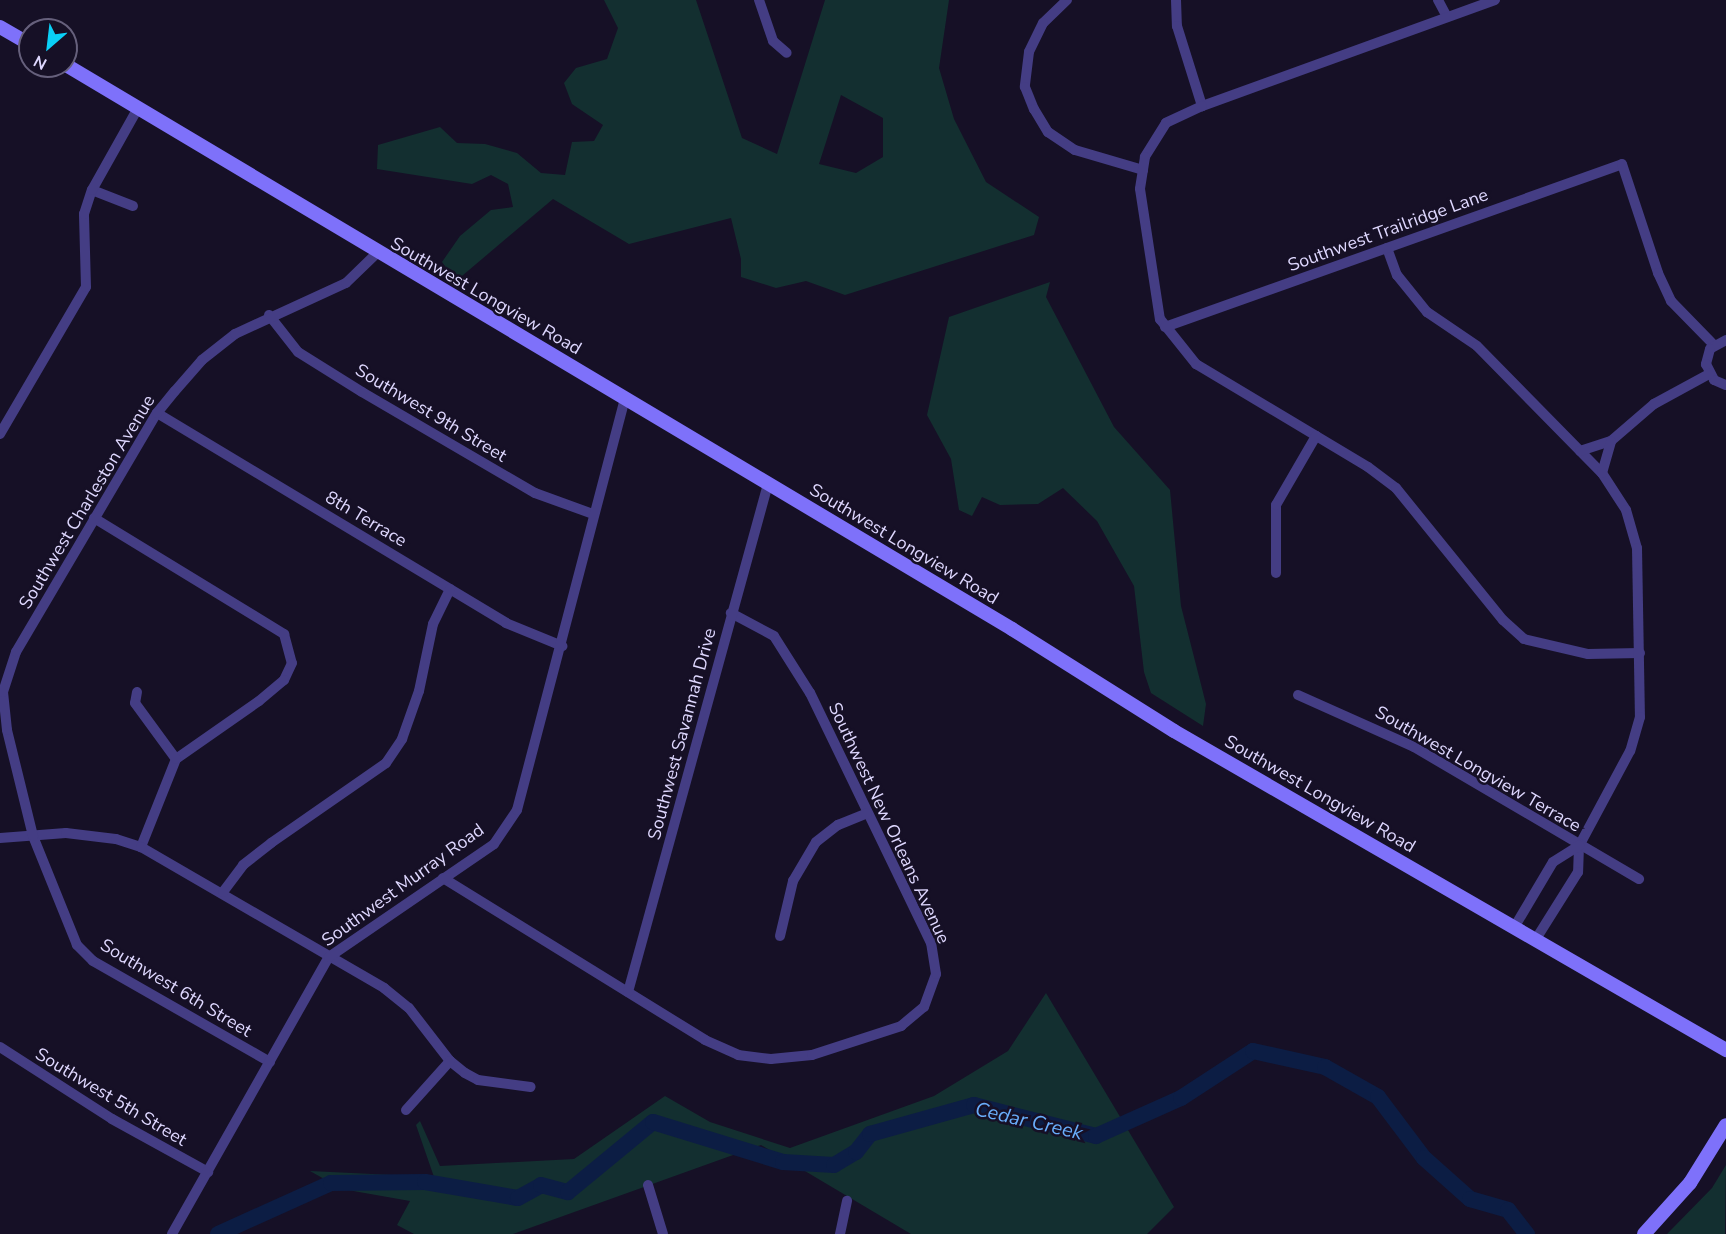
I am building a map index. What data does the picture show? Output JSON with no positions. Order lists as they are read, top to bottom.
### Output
{
  "streets": {
    "street": [
      "Southwest Trailridge Lane",
      "Southwest Longview Road",
      "Southwest 9th Street",
      "Southwest Charleston Avenue",
      "8th Terrace",
      "Southwest Savannah Drive",
      "Southwest Longview Terrace",
      "Southwest New Orleans Avenue",
      "Southwest Murray Road",
      "Southwest 6th Street",
      "Southwest 5th Street"
    ]
  },
  "crossings": [
    ["Southwest Longview Road", "Southwest Charleston Avenue"],
    ["Southwest Longview Road", "Southwest Savannah Drive"],
    ["Southwest Longview Road", "Southwest Murray Road"],
    ["Southwest 9th Street", "Southwest Charleston Avenue"],
    ["Southwest 9th Street", "Southwest Murray Road"],
    ["Southwest Charleston Avenue", "8th Terrace"],
    ["Southwest Charleston Avenue", "Southwest 6th Street"],
    ["8th Terrace", "Southwest Murray Road"],
    ["Southwest Savannah Drive", "Southwest New Orleans Avenue"],
    ["Southwest New Orleans Avenue", "Southwest Murray Road"],
    ["Southwest Murray Road", "Southwest 6th Street"],
    ["Southwest Murray Road", "Southwest 5th Street"]
  ],
  "water": ["Cedar Creek"],
  "north": "bottom left"
}
